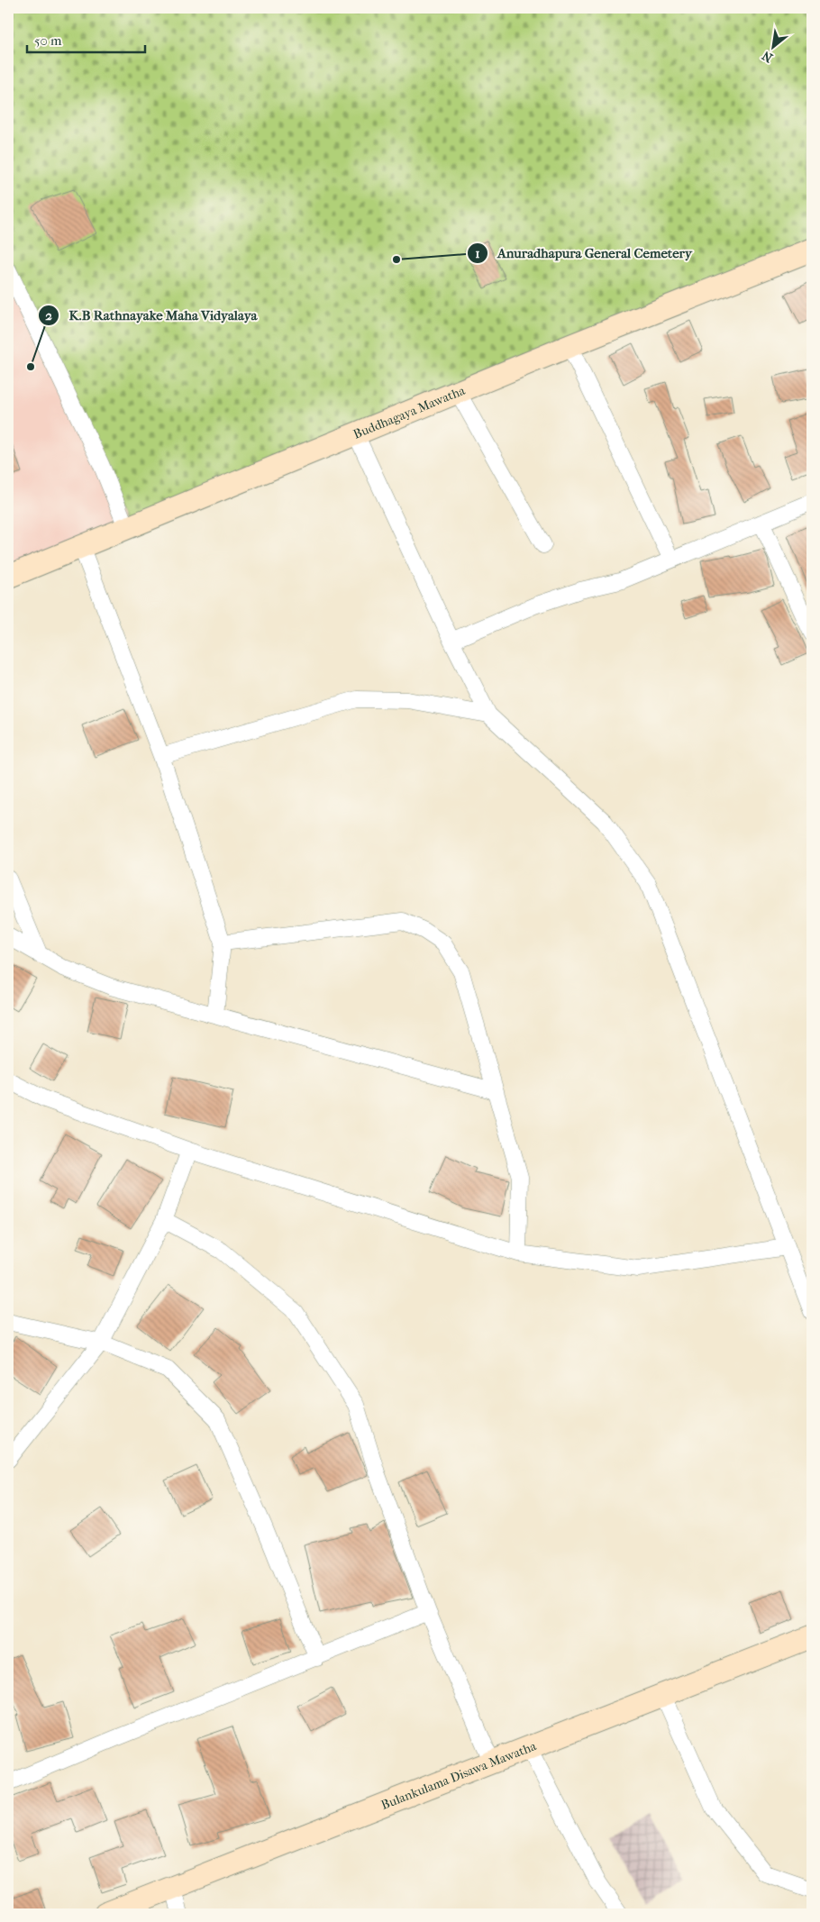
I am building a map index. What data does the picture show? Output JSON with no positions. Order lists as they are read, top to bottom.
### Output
{
  "streets": {
    "main road": ["Buddhagaya Mawatha", "Bulankulama Disawa Mawatha"]
  },
  "places": ["Anuradhapura General Cemetery", "K.B Rathnayake Maha Vidyalaya"],
  "scale_bar": "50 m",
  "north": "bottom left"
}
